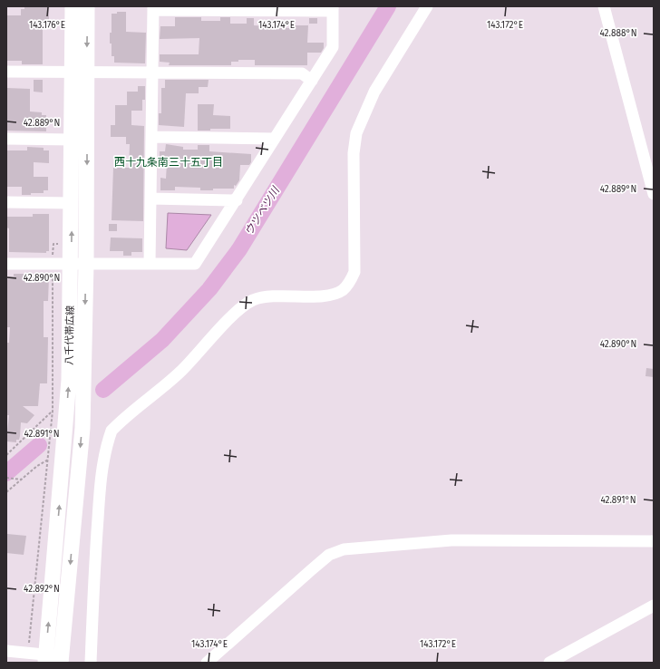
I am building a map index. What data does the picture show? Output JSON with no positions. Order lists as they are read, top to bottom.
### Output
{
  "streets": {
    "main road": ["八千代帯広線"]
  },
  "districts": ["西十九条南三十五丁目"],
  "water": ["ウツベツ川"],
  "coordinates": [
    "143.176°E",
    "143.174°E",
    "143.172°E",
    "42.888°N",
    "42.889°N",
    "42.890°N",
    "42.891°N",
    "42.892°N"
  ]
}
